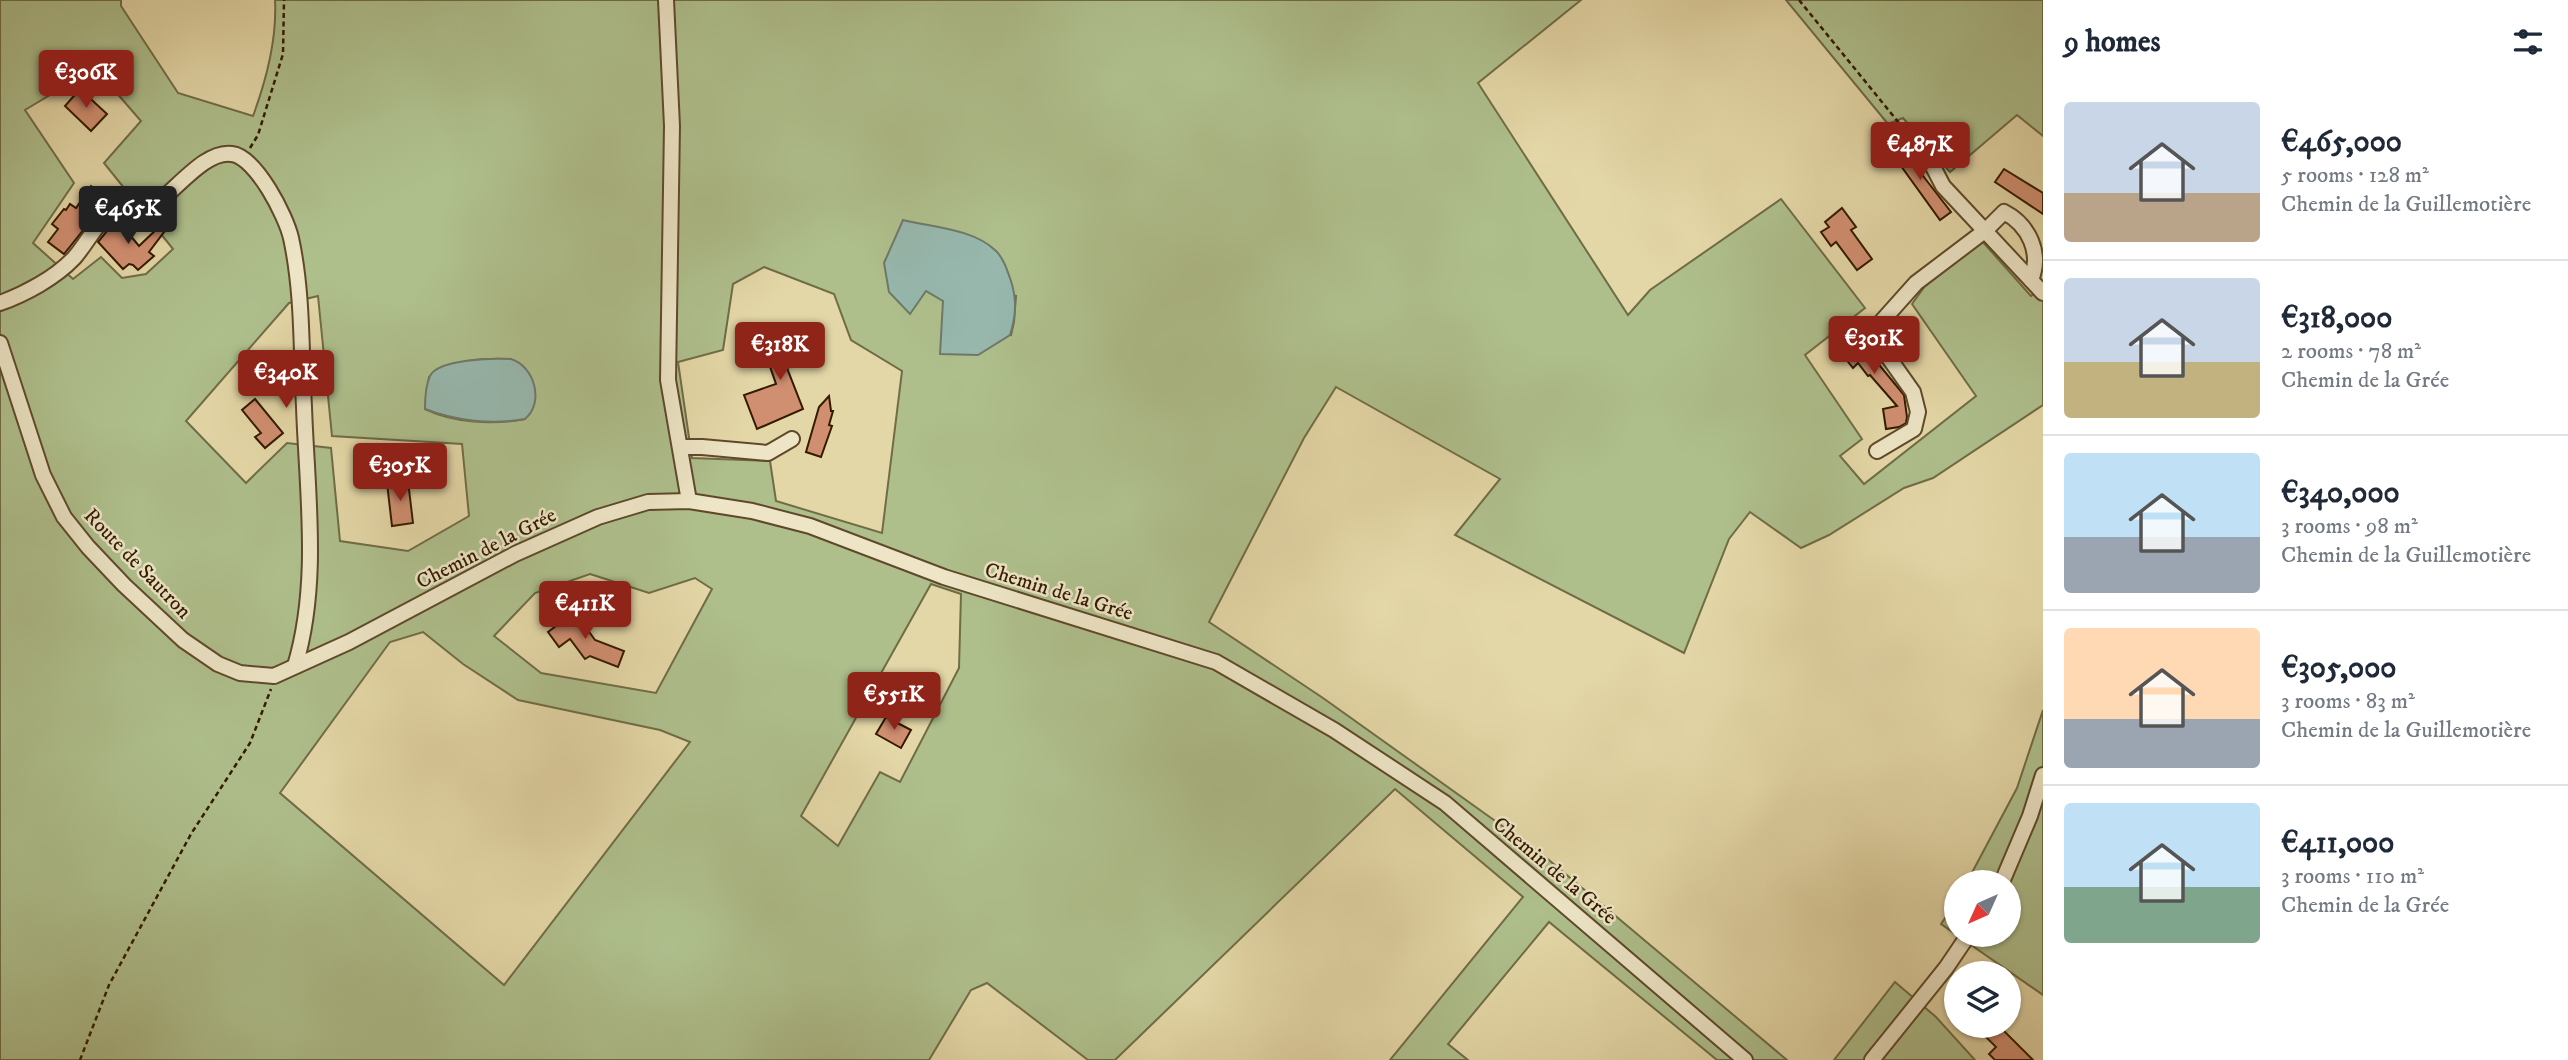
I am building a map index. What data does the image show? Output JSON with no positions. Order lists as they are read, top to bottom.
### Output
{
  "streets": {
    "street": ["Chemin de la Grée", "Route de Sautron"]
  },
  "crossings": [
    ["Chemin de la Grée", "Route de Sautron"]
  ],
  "north": "bottom left",
  "page": {
    "heading": "9 homes",
    "price": [
      "€306K",
      "€487K",
      "€465K",
      "€301K",
      "€318K",
      "€340K",
      "€305K",
      "€411K",
      "€551K"
    ],
    "list": [
      {
        "name": "€465,000",
        "note": "5 rooms · 128 m² · Chemin de la Guillemotière"
      },
      {
        "name": "€318,000",
        "note": "2 rooms · 78 m² · Chemin de la Grée"
      },
      {
        "name": "€340,000",
        "note": "3 rooms · 98 m² · Chemin de la Guillemotière"
      },
      {
        "name": "€305,000",
        "note": "3 rooms · 83 m² · Chemin de la Guillemotière"
      },
      {
        "name": "€411,000",
        "note": "3 rooms · 110 m² · Chemin de la Grée"
      }
    ]
  }
}
